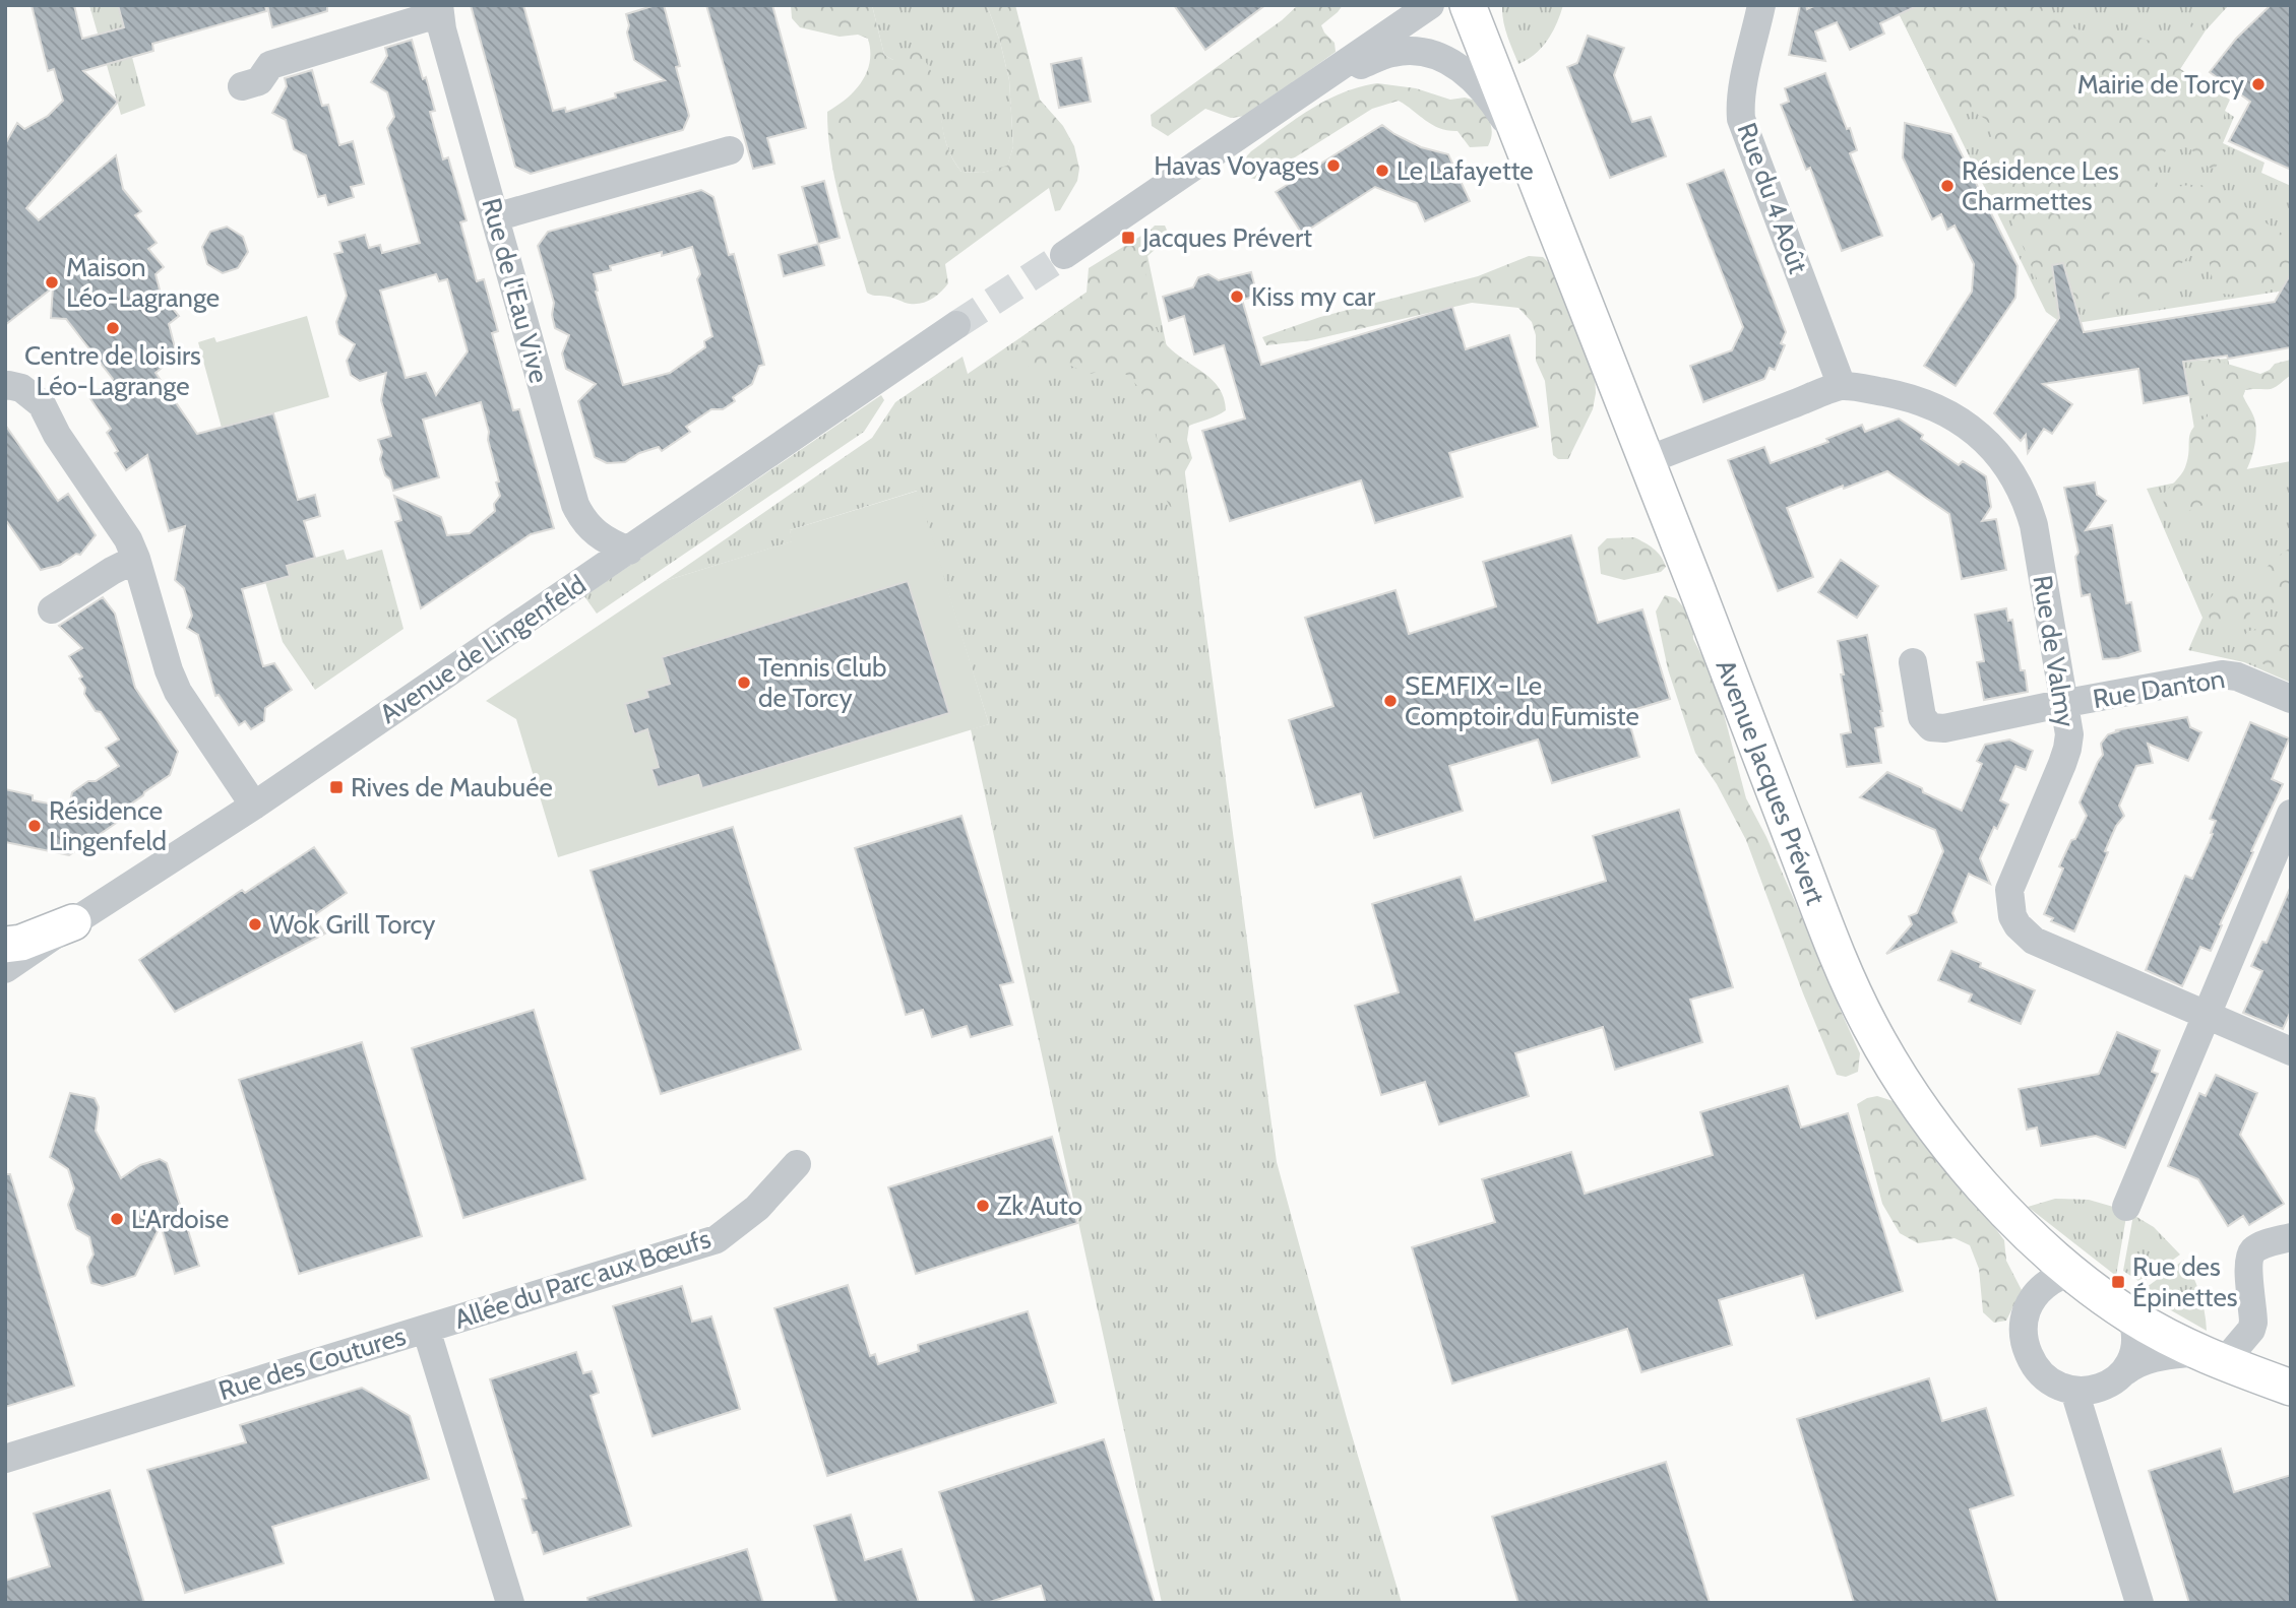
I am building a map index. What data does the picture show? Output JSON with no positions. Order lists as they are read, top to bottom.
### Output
{
  "streets": {
    "main road": ["Avenue Jacques Prévert"],
    "street": [
      "Rue du 4 Août",
      "Rue de l'Eau Vive",
      "Avenue de Lingenfeld",
      "Rue de Valmy",
      "Rue Danton",
      "Allée du Parc aux Bœufs",
      "Rue des Coutures"
    ]
  },
  "crossings": [
    ["Rue du 4 Août", "Rue de Valmy"],
    ["Rue de l'Eau Vive", "Avenue de Lingenfeld"],
    ["Rue de Valmy", "Rue Danton"],
    ["Allée du Parc aux Bœufs", "Rue des Coutures"]
  ],
  "places": {
    "other": [
      "Mairie de Torcy",
      "Havas Voyages",
      "Le Lafayette",
      "Résidence Les Charmettes",
      "Maison Léo-Lagrange",
      "Kiss my car",
      "Centre de loisirs Léo-Lagrange",
      "Tennis Club de Torcy",
      "SEMFIX - Le Comptoir du Fumiste",
      "Résidence Lingenfeld",
      "Wok Grill Torcy",
      "Zk Auto",
      "L'Ardoise"
    ],
    "transit": ["Jacques Prévert", "Rives de Maubuée", "Rue des Épinettes"]
  }
}
